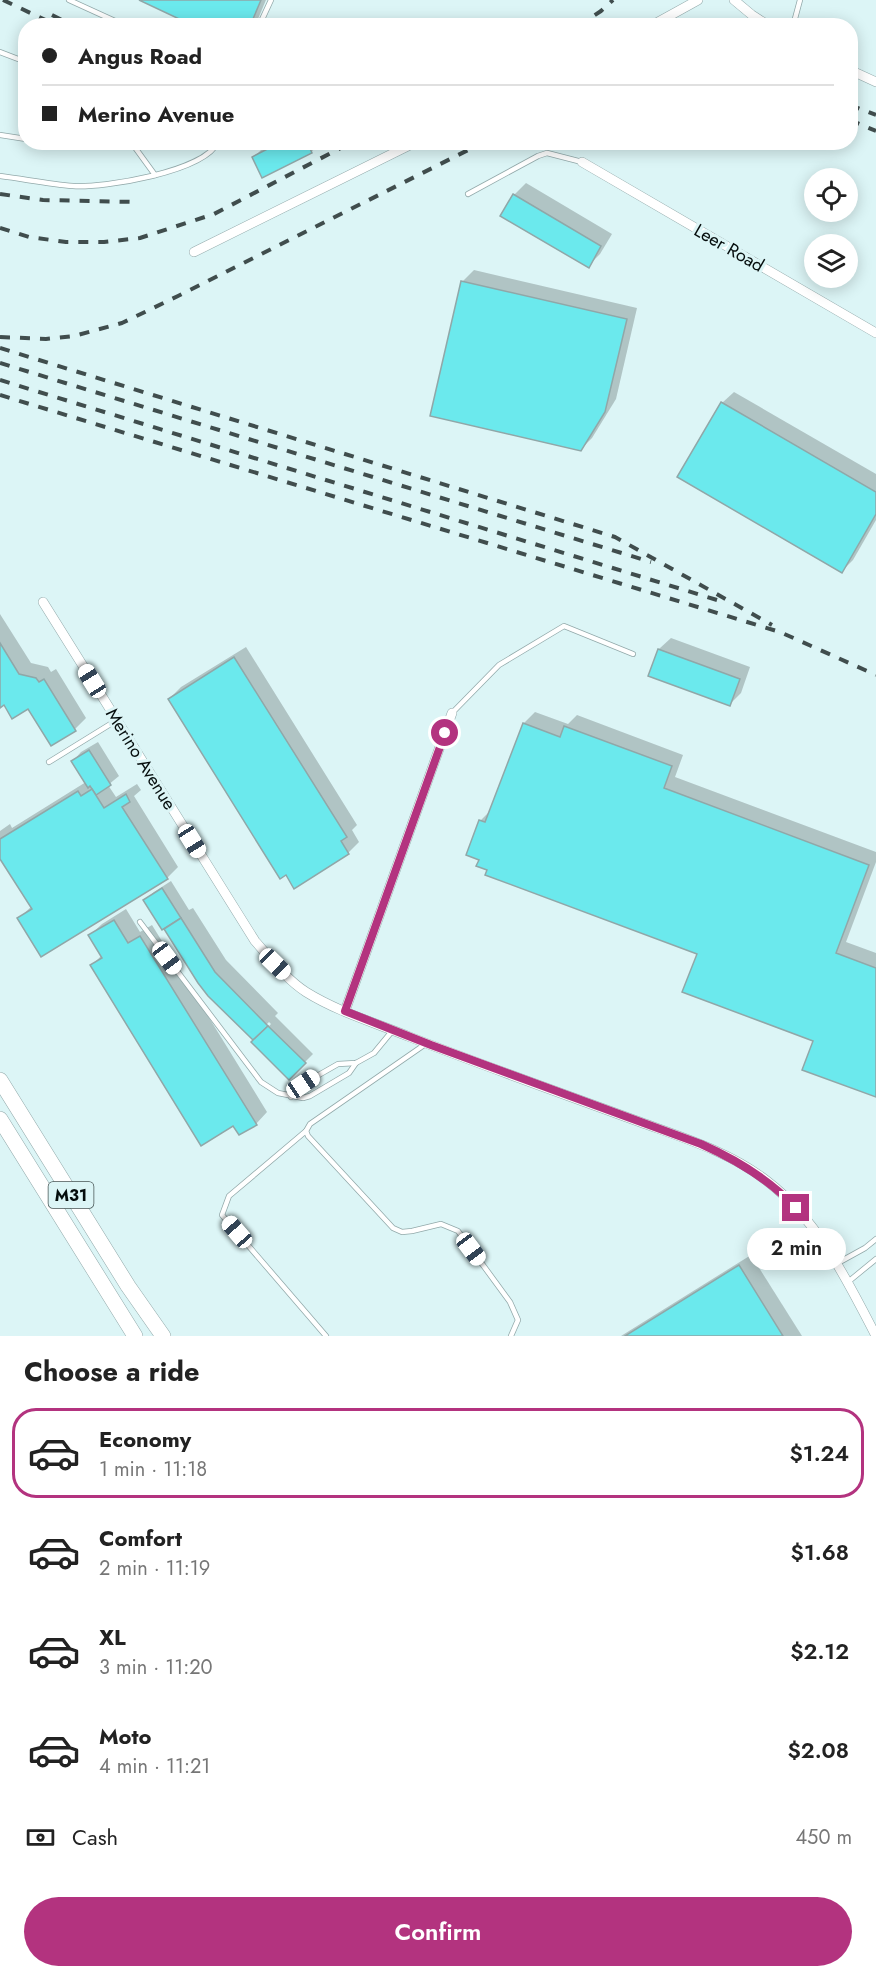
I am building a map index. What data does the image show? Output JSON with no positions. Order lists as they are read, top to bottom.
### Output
{
  "streets": {
    "main road": ["M31"],
    "street": ["Leer Road", "Merino Avenue"]
  },
  "page": {
    "banner": ["Angus Road", "Merino Avenue"],
    "bubble": "2 min",
    "heading": "Choose a ride",
    "list": [
      {
        "name": "Economy",
        "note": "1 min · 11:18",
        "value": "$1.24"
      },
      {
        "name": "Comfort",
        "note": "2 min · 11:19",
        "value": "$1.68"
      },
      {
        "name": "XL",
        "note": "3 min · 11:20",
        "value": "$2.12"
      },
      {
        "name": "Moto",
        "note": "4 min · 11:21",
        "value": "$2.08"
      }
    ],
    "pay": ["Cash", "450 m"],
    "buttons": "Confirm"
  }
}
